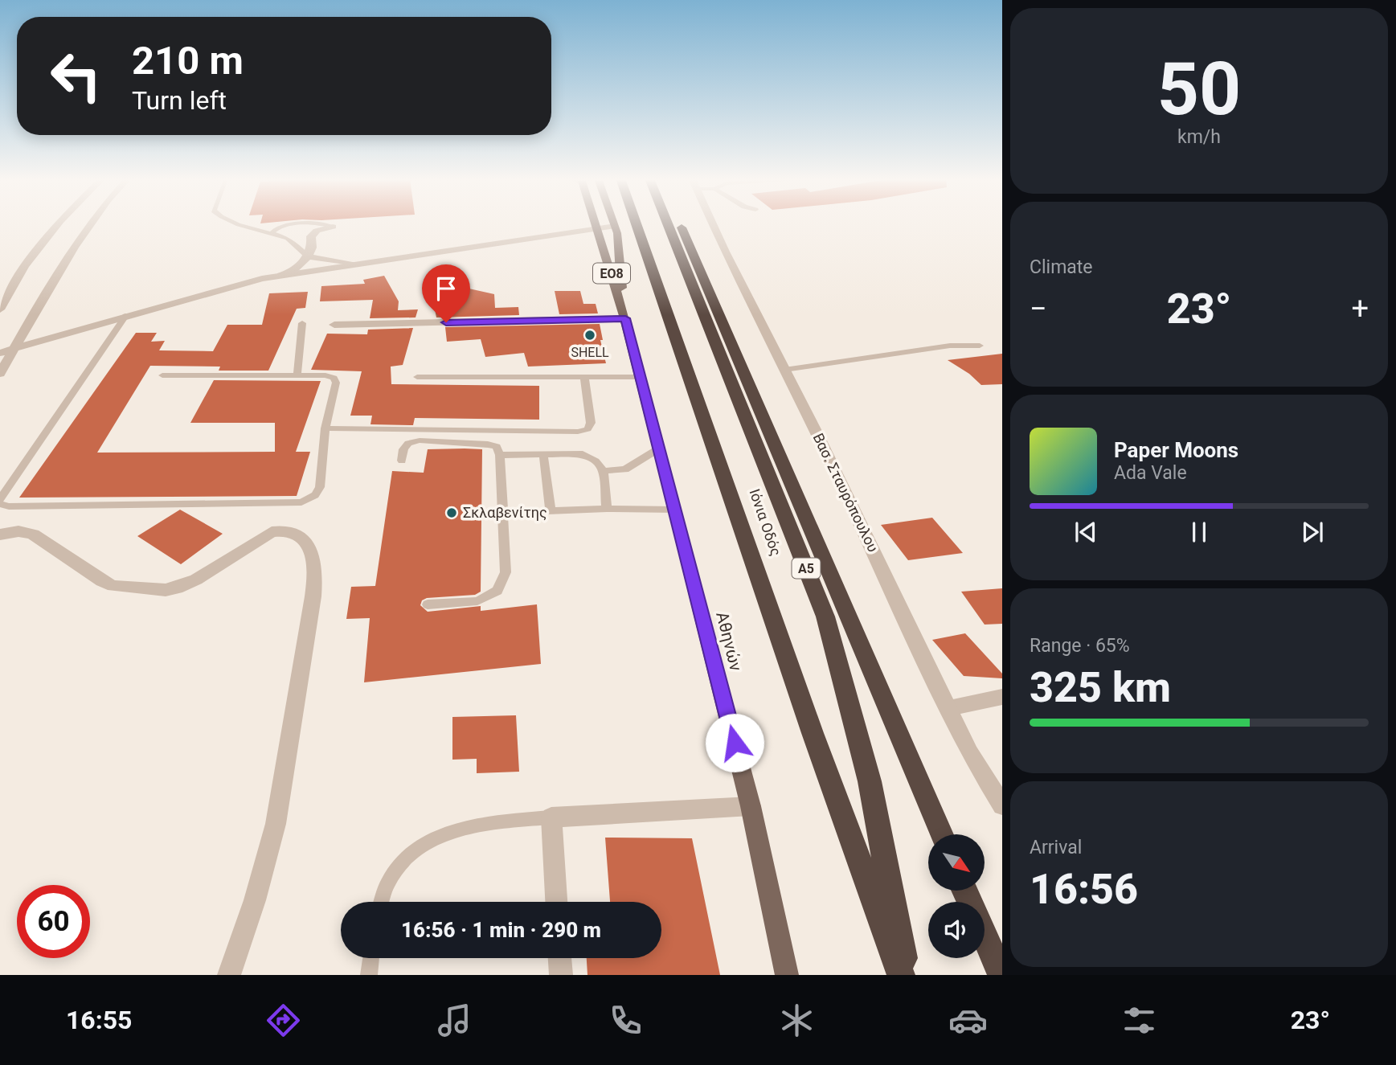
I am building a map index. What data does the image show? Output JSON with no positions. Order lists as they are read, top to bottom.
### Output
{
  "streets": {
    "highway": ["Ιόνια Οδός", "Α5"],
    "main road": ["ΕΟ8", "Αθηνών"],
    "street": ["Βασ. Σταυρόπουλου"]
  },
  "crossings": [
    ["ΕΟ8", "Αθηνών"]
  ],
  "places": ["SHELL", "Σκλαβενίτης"],
  "north": "bottom right",
  "page": {
    "tile": [
      ["50", "km/h"],
      "Climate",
      ["Range · 65%", "325 km"],
      ["Arrival", "16:56"]
    ],
    "turn": ["210 m", "Turn left"],
    "heat": ["−", "23°", "+"],
    "song": ["Paper Moons", "Ada Vale"],
    "limit": "60",
    "trip": "16:56 · 1 min · 290 m",
    "tabs": ["16:55", "23°"]
  }
}
